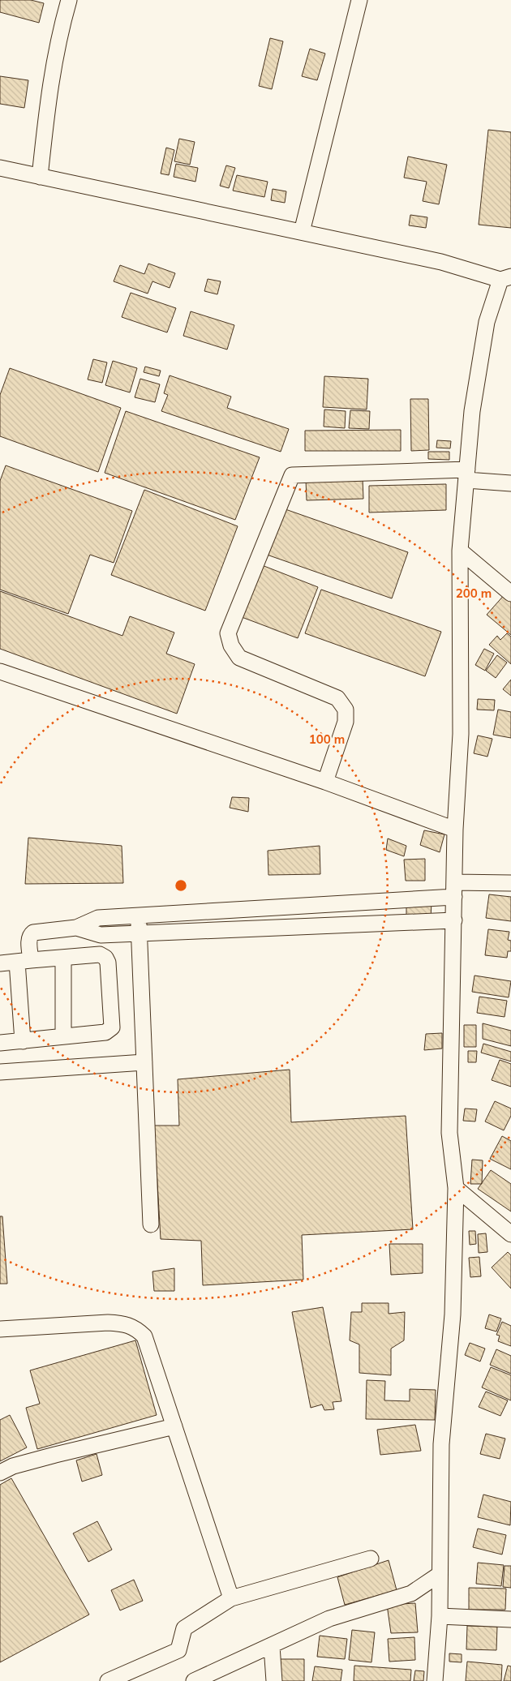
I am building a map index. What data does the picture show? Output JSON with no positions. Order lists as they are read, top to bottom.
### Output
{
  "rings": ["200 m", "100 m"]
}
